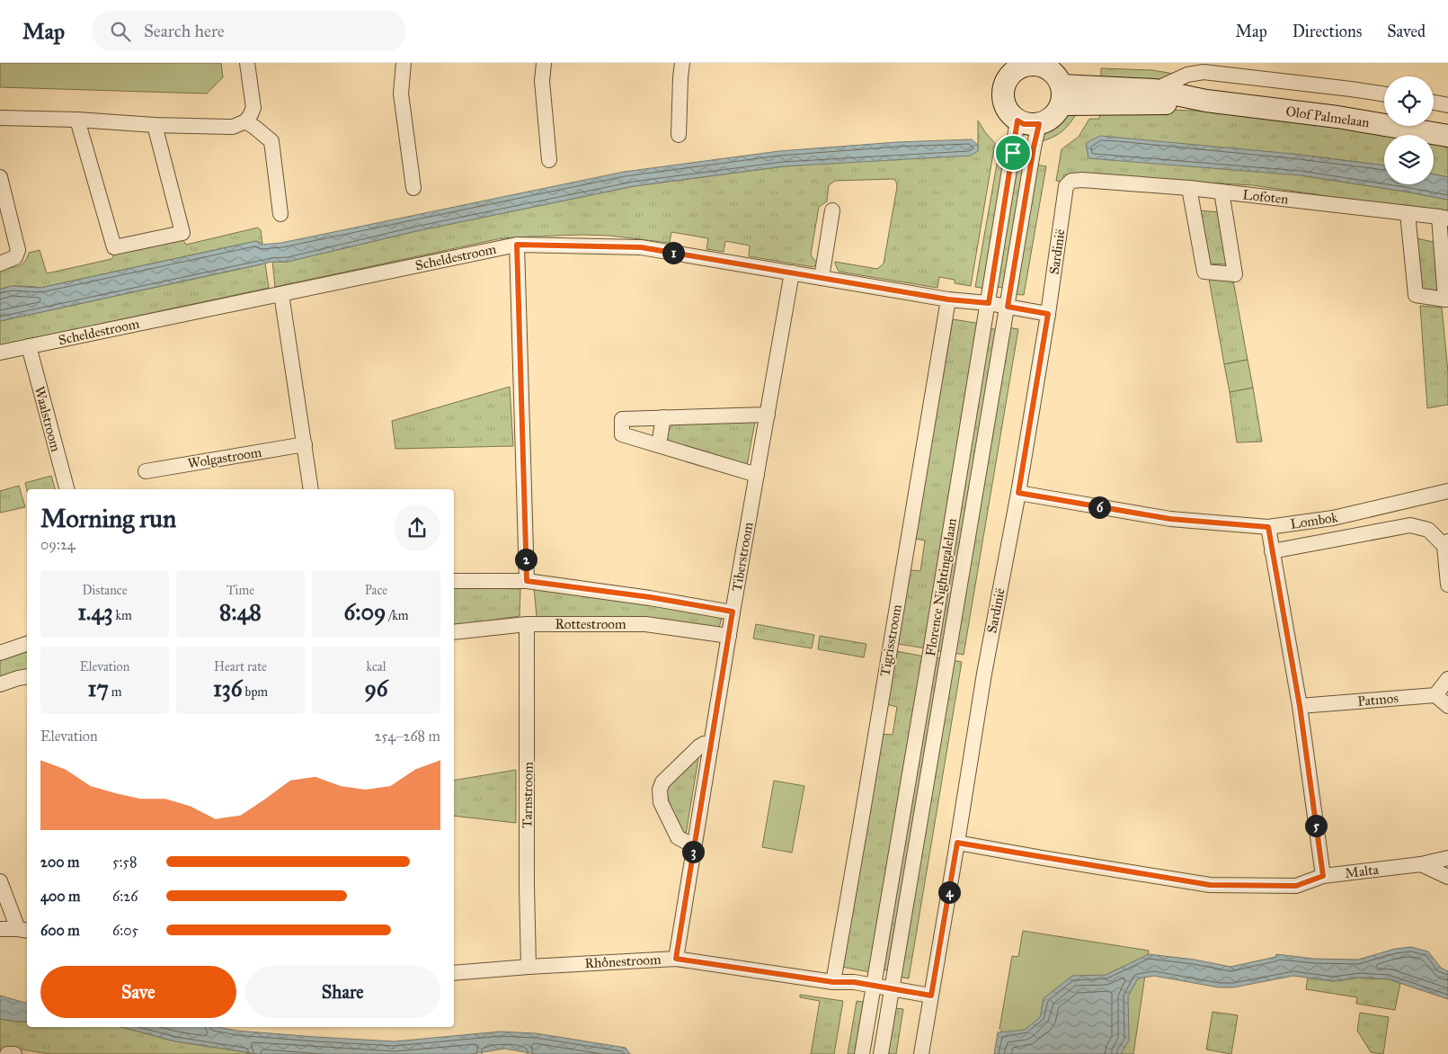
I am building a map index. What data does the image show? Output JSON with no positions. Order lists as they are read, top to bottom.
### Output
{
  "streets": {
    "street": [
      "Olof Palmelaan",
      "Lofoten",
      "Sardinië",
      "Scheldestroom",
      "Waalstroom",
      "Wolgastroom",
      "Lombok",
      "Tiberstroom",
      "Florence Nightingalelaan",
      "Rottestroom",
      "Tigrisstroom",
      "Patmos",
      "Tarnstroom",
      "Malta",
      "Rhônestroom"
    ]
  },
  "crossings": [
    ["Olof Palmelaan", "Florence Nightingalelaan"],
    ["Lofoten", "Sardinië"],
    ["Sardinië", "Scheldestroom"],
    ["Sardinië", "Lombok"],
    ["Sardinië", "Malta"],
    ["Scheldestroom", "Waalstroom"],
    ["Scheldestroom", "Tiberstroom"],
    ["Scheldestroom", "Florence Nightingalelaan"],
    ["Scheldestroom", "Tigrisstroom"],
    ["Tiberstroom", "Rottestroom"],
    ["Tiberstroom", "Rhônestroom"],
    ["Florence Nightingalelaan", "Rhônestroom"],
    ["Rottestroom", "Tarnstroom"],
    ["Tigrisstroom", "Rhônestroom"],
    ["Tarnstroom", "Rhônestroom"]
  ],
  "page": {
    "header": "Map",
    "search": "Search here",
    "nav": ["Map", "Directions", "Saved"],
    "pins": [
      "1",
      "6",
      "2",
      "5",
      "3",
      "4"
    ],
    "heading": ["Morning run", "09:24"],
    "stats": [
      ["Distance", "1.43 km"],
      ["Time", "8:48"],
      ["Pace", "6:09 /km"],
      ["Elevation", "17 m"],
      ["Heart rate", "136 bpm"],
      ["kcal", "96"]
    ],
    "chart": ["Elevation", "254–268 m"],
    "list": [
      {
        "name": "200 m",
        "note": "5:58"
      },
      {
        "name": "400 m",
        "note": "6:26"
      },
      {
        "name": "600 m",
        "note": "6:05"
      }
    ],
    "buttons": ["Save", "Share"]
  }
}
